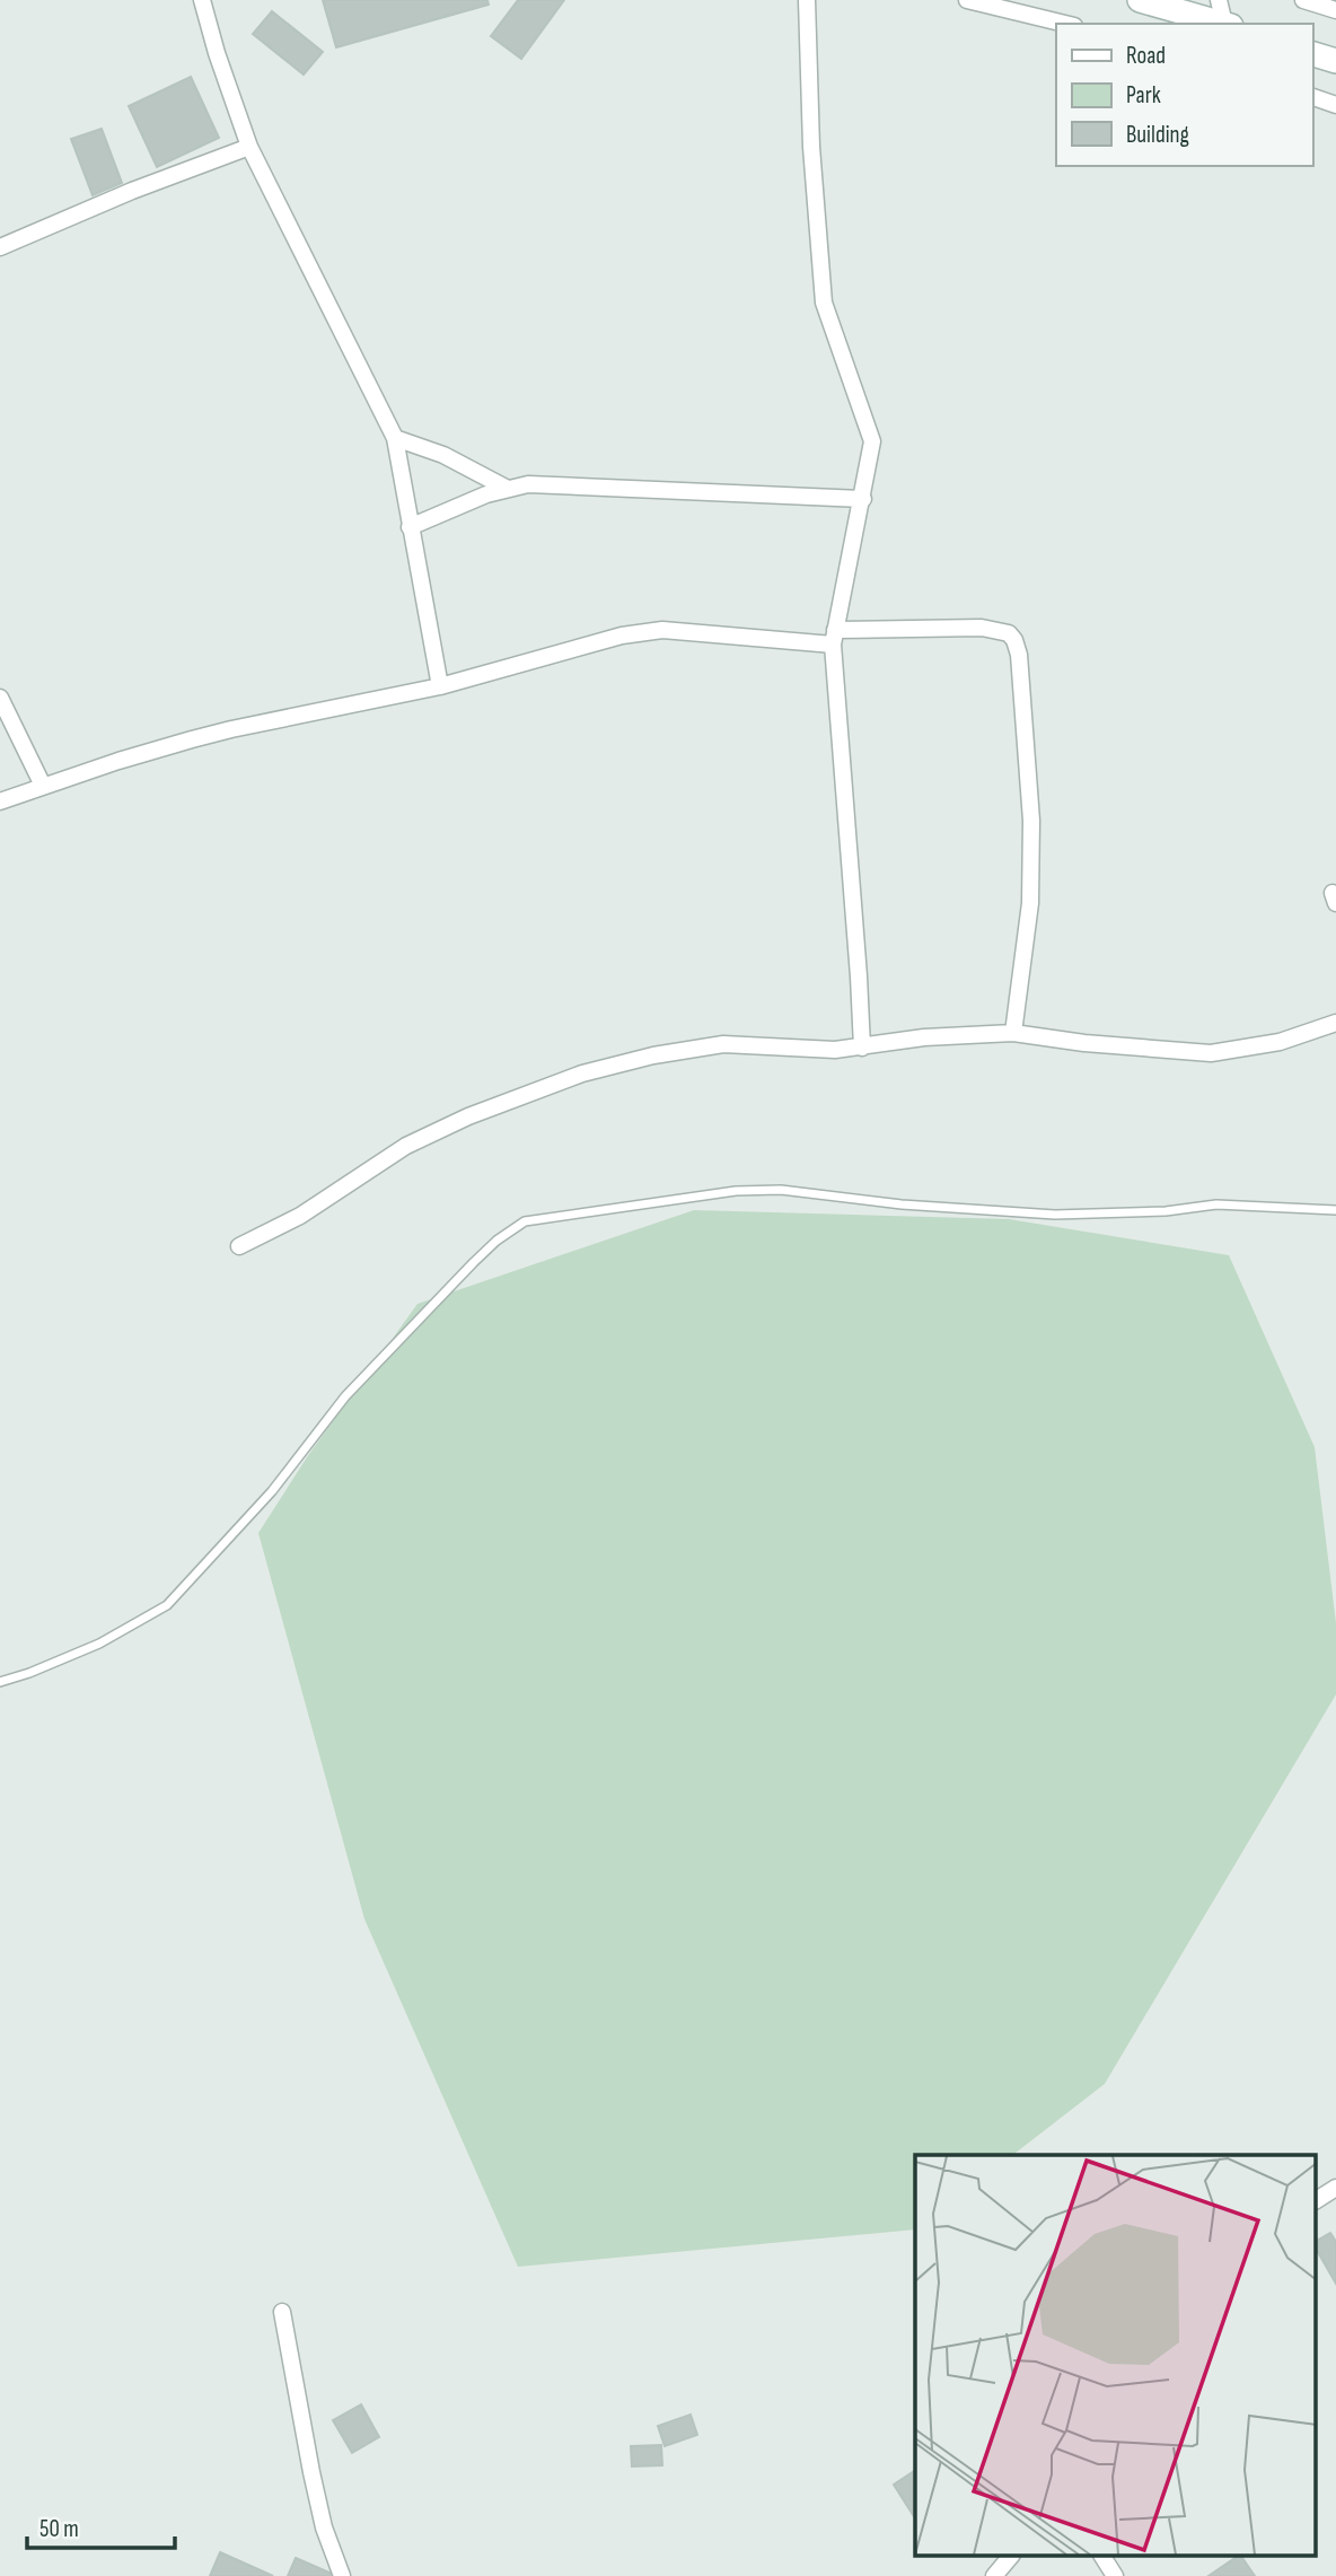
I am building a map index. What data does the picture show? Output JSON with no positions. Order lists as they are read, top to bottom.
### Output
{
  "legend": ["Road", "Park", "Building"],
  "scale_bar": "50 m"
}
